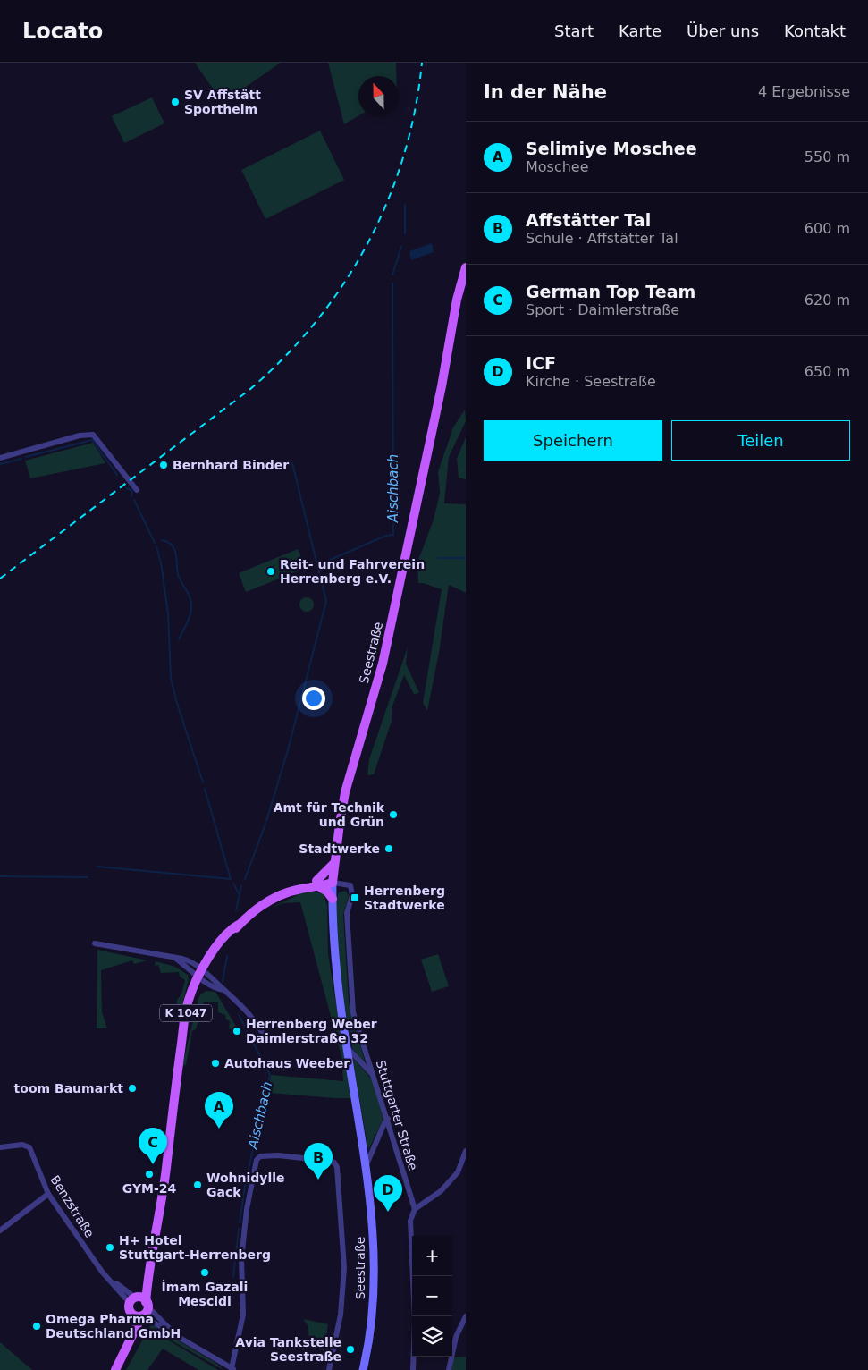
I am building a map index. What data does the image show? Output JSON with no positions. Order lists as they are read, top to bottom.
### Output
{
  "streets": {
    "main road": ["Seestraße", "K 1047"],
    "street": ["Stuttgarter Straße", "Benzstraße"]
  },
  "crossings": [
    ["Seestraße", "K 1047"],
    ["Seestraße", "Stuttgarter Straße"],
    ["K 1047", "Stuttgarter Straße"],
    ["K 1047", "Benzstraße"]
  ],
  "water": ["Aischbach"],
  "places": {
    "other": [
      "SV Affstätt Sportheim",
      "Bernhard Binder",
      "Reit- und Fahrverein Herrenberg e.V.",
      "Amt für Technik und Grün",
      "Stadtwerke",
      "Herrenberg Weber Daimlerstraße 32",
      "Autohaus Weeber",
      "toom Baumarkt",
      "GYM-24",
      "Wohnidylle Gack",
      "H+ Hotel Stuttgart-Herrenberg",
      "İmam Gazali Mescidi",
      "Omega Pharma Deutschland GmbH",
      "Avia Tankstelle Seestraße"
    ],
    "transit": ["Herrenberg Stadtwerke"]
  },
  "north": "top",
  "page": {
    "header": "Locato",
    "nav": [
      "Start",
      "Karte",
      "Über uns",
      "Kontakt"
    ],
    "heading": ["In der Nähe", "4 Ergebnisse"],
    "list": [
      {
        "mark": "A",
        "name": "Selimiye Moschee",
        "note": "Moschee",
        "value": "550 m"
      },
      {
        "mark": "B",
        "name": "Affstätter Tal",
        "note": "Schule · Affstätter Tal",
        "value": "600 m"
      },
      {
        "mark": "C",
        "name": "German Top Team",
        "note": "Sport · Daimlerstraße",
        "value": "620 m"
      },
      {
        "mark": "D",
        "name": "ICF",
        "note": "Kirche · Seestraße",
        "value": "650 m"
      }
    ],
    "buttons": ["Speichern", "Teilen"],
    "pins": [
      "A",
      "C",
      "B",
      "D"
    ],
    "map_buttons": ["+", "−"]
  }
}
